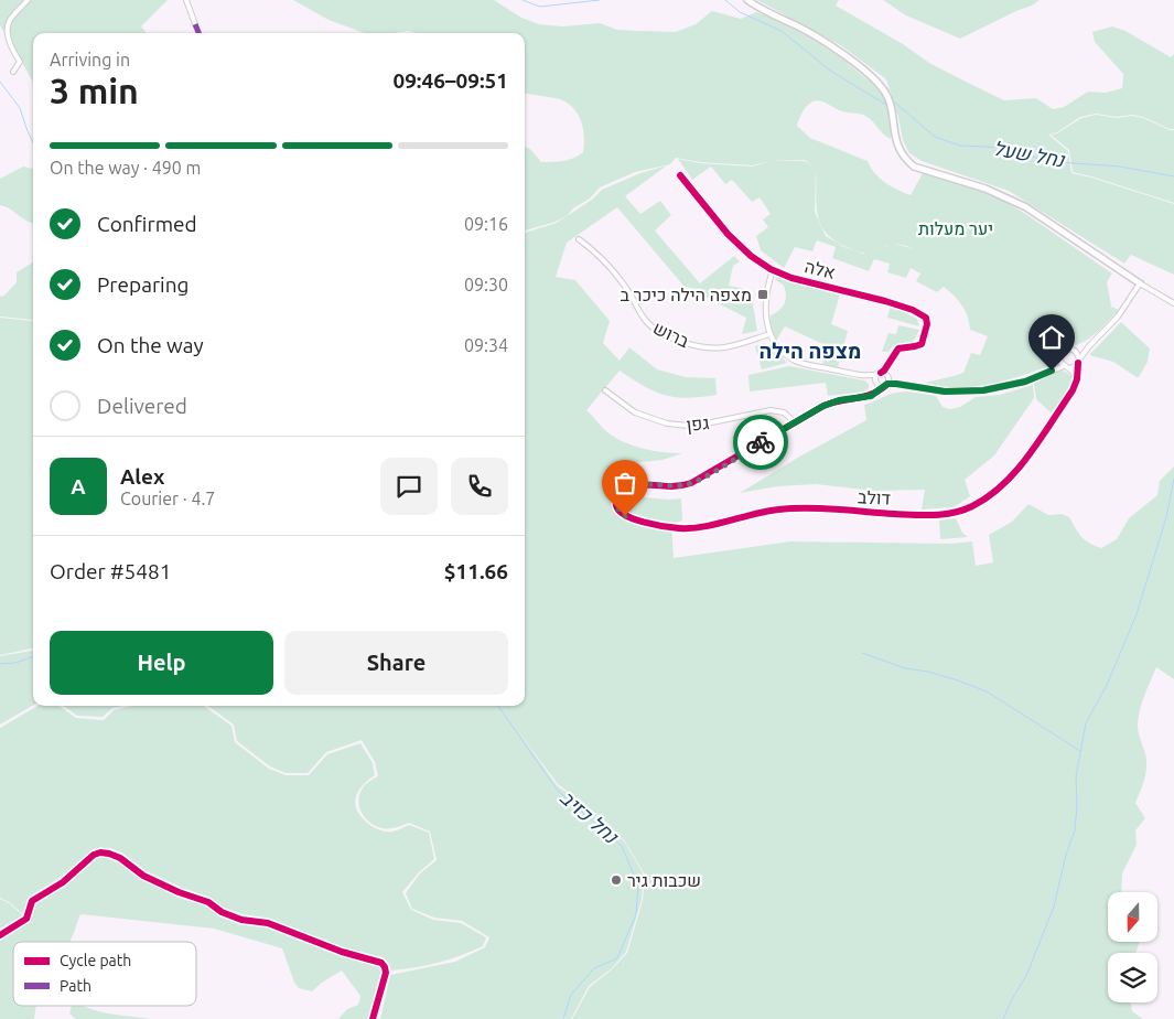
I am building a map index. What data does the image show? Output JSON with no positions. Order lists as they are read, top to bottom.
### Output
{
  "streets": {
    "street": [
      "אלה",
      "ברוש",
      "גפן",
      "דולב"
    ]
  },
  "crossings": [
    ["גפן", "דולב"]
  ],
  "districts": ["מצפה הילה"],
  "water": ["נחל שעל", "נחל כזיב"],
  "parks": ["יער מעלות"],
  "places": {
    "transit": ["מצפה הילה כיכר ב"],
    "other": ["שכבות גיר"]
  },
  "legend": ["Cycle path", "Path"],
  "north": "bottom",
  "page": {
    "heading": ["3 min", "Arriving in", "09:46–09:51"],
    "panel": [
      "Alex",
      "Courier · 4.7",
      "Order #5481",
      "$11.66"
    ],
    "bar": "On the way · 490 m",
    "list": [
      ["Confirmed", "09:16"],
      ["Preparing", "09:30"],
      ["On the way", "09:34"],
      "Delivered"
    ],
    "round": "A",
    "buttons": ["Help", "Share"]
  }
}
